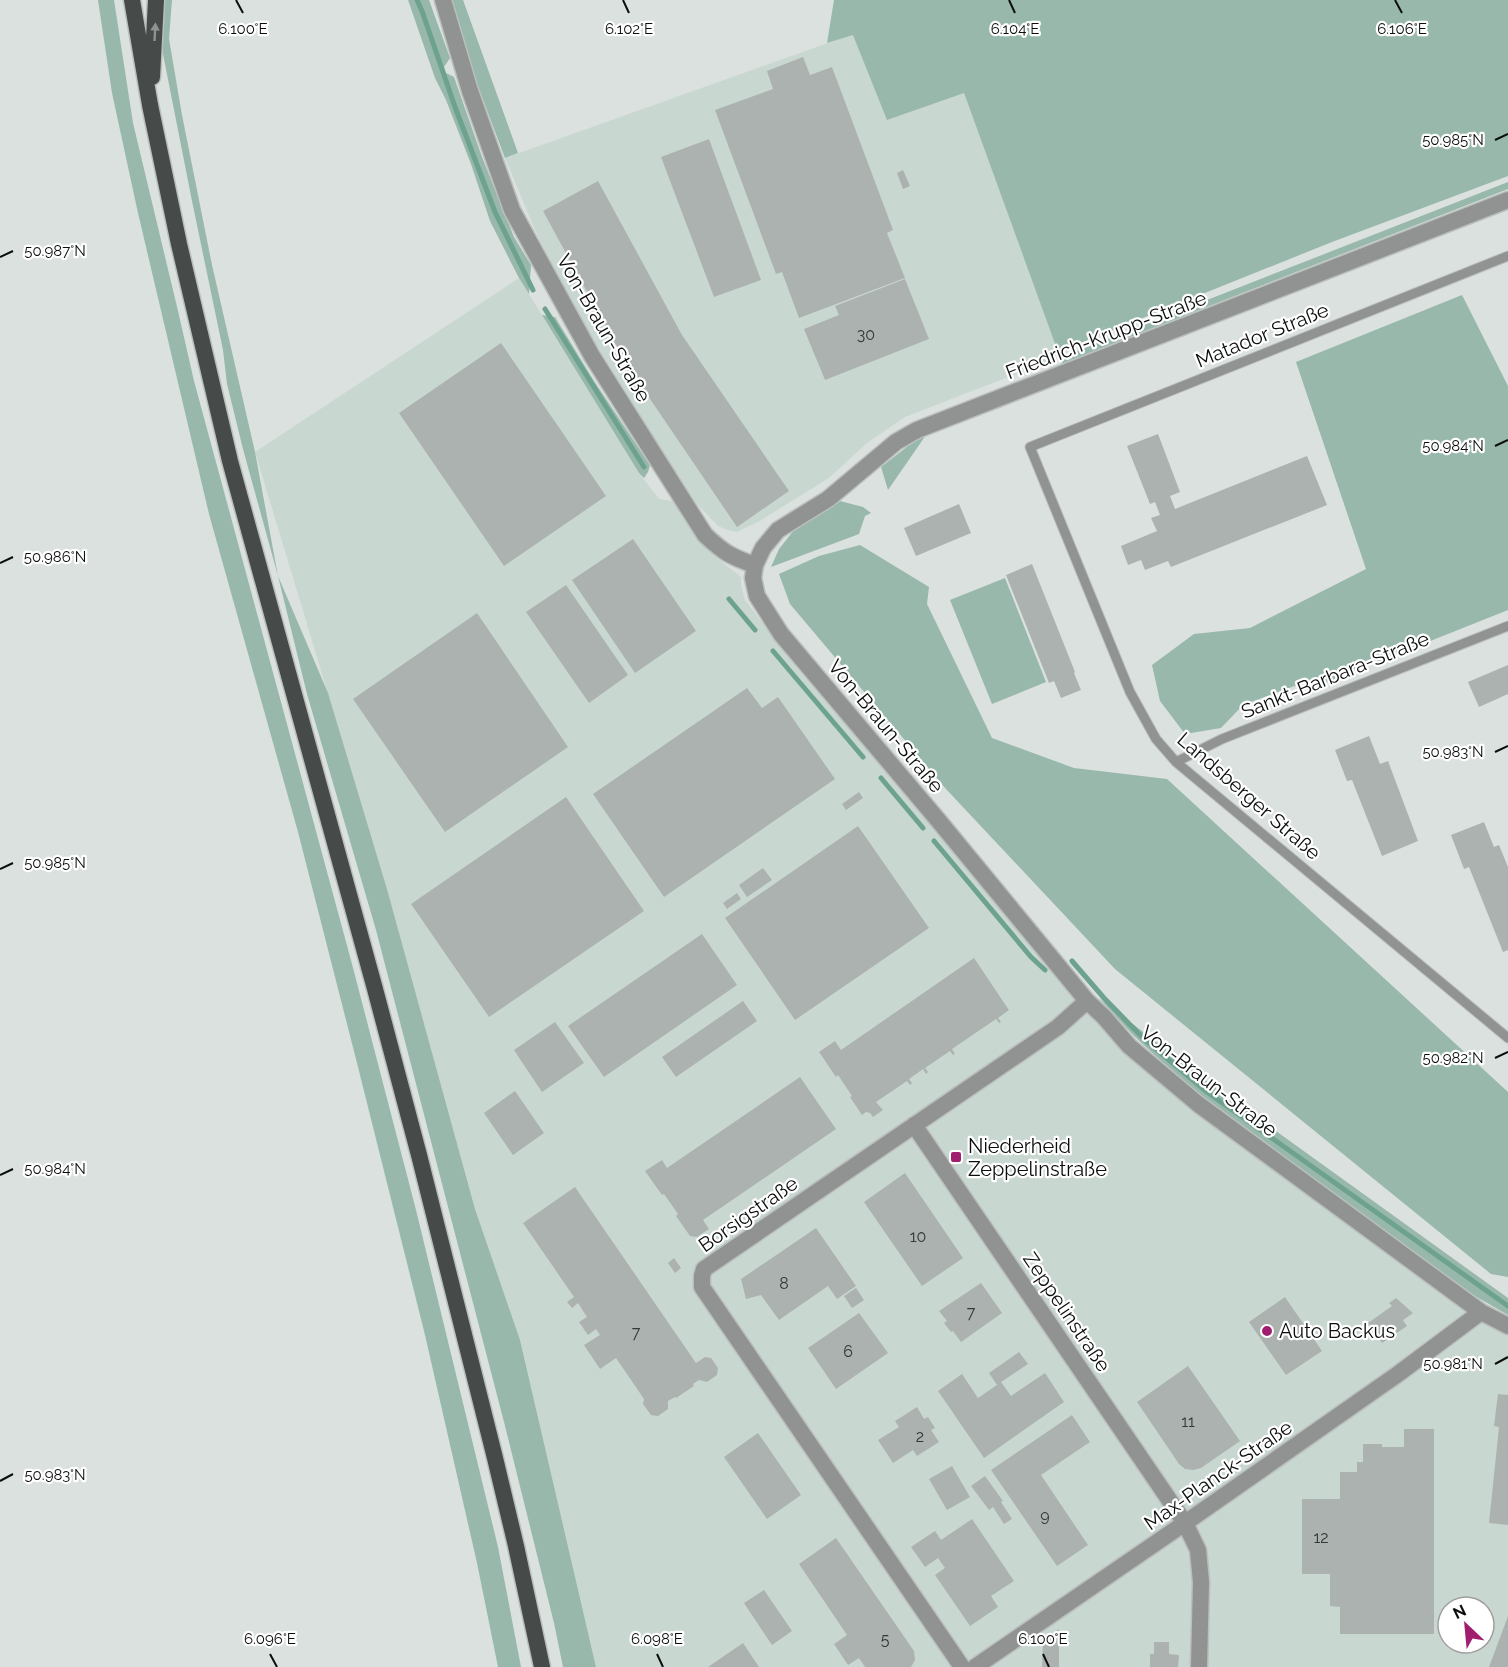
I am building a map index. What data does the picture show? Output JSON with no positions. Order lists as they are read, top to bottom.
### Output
{
  "streets": {
    "street": [
      "Von-Braun-Straße",
      "Friedrich-Krupp-Straße",
      "Borsigstraße",
      "Zeppelinstraße",
      "Max-Planck-Straße"
    ],
    "lane": ["Matador Straße", "Sankt-Barbara-Straße", "Landsberger Straße"]
  },
  "crossings": [
    ["Von-Braun-Straße", "Friedrich-Krupp-Straße"],
    ["Von-Braun-Straße", "Borsigstraße"],
    ["Von-Braun-Straße", "Max-Planck-Straße"],
    ["Matador Straße", "Landsberger Straße"],
    ["Sankt-Barbara-Straße", "Landsberger Straße"],
    ["Borsigstraße", "Zeppelinstraße"],
    ["Zeppelinstraße", "Max-Planck-Straße"]
  ],
  "places": {
    "transit": ["Niederheid Zeppelinstraße"],
    "other": ["Auto Backus"]
  },
  "house_numbers": [
    "30",
    "10",
    "8",
    "7",
    "7",
    "6",
    "11",
    "2",
    "9",
    "12",
    "5"
  ],
  "north": "top left",
  "coordinates": [
    "6.100°E",
    "6.102°E",
    "6.104°E",
    "6.106°E",
    "50.985°N",
    "50.987°N",
    "50.984°N",
    "50.986°N",
    "50.983°N",
    "50.982°N",
    "50.981°N",
    "6.096°E",
    "6.098°E"
  ]
}
